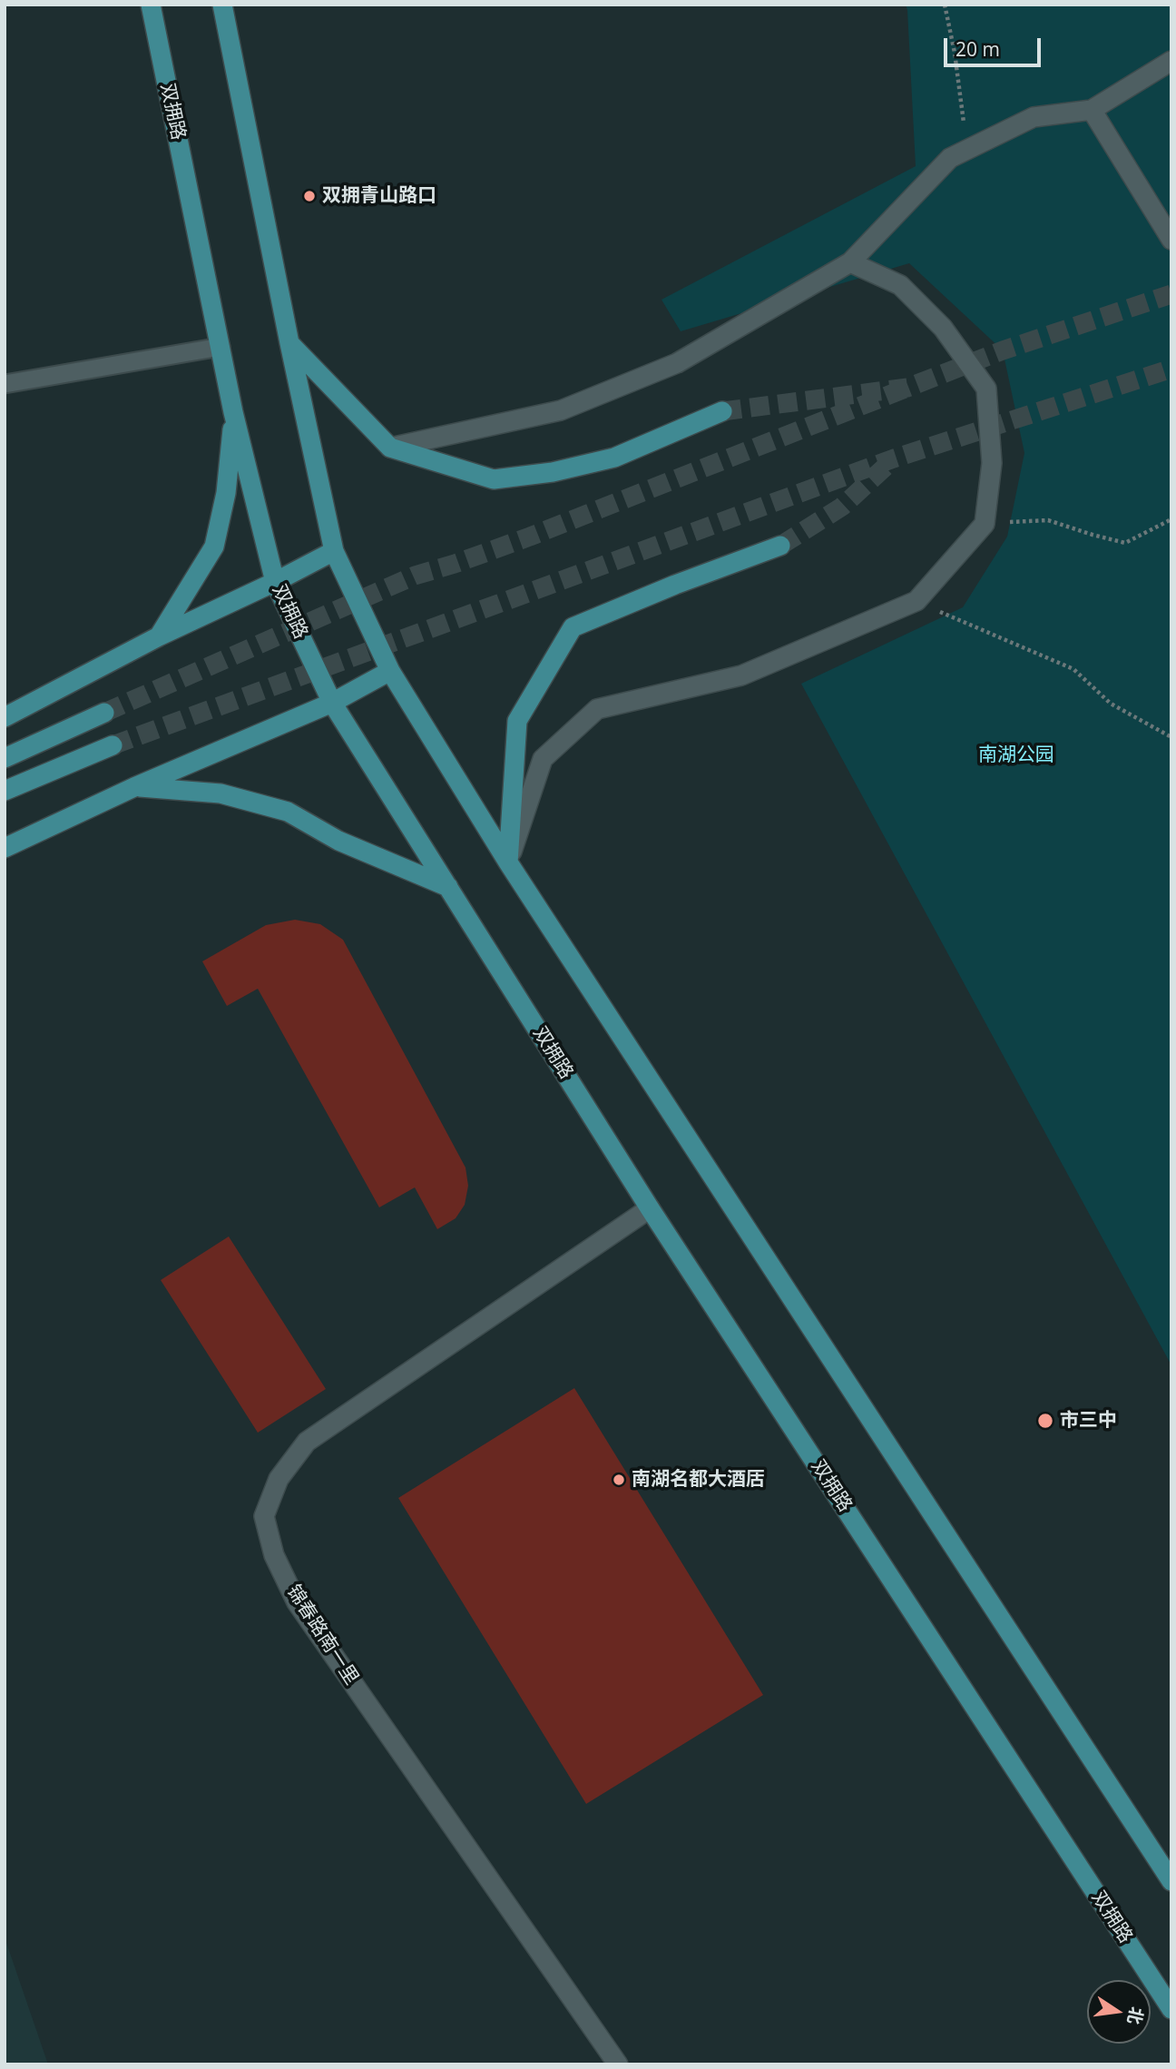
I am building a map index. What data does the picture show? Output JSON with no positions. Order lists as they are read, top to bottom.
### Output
{
  "streets": {
    "main road": ["双拥路"],
    "street": ["锦春路南一里"]
  },
  "crossings": [
    ["双拥路", "锦春路南一里"]
  ],
  "parks": ["南湖公园"],
  "places": ["双拥青山路口", "市三中", "南湖名都大酒㕆"],
  "scale_bar": "20 m",
  "north": "right"
}
